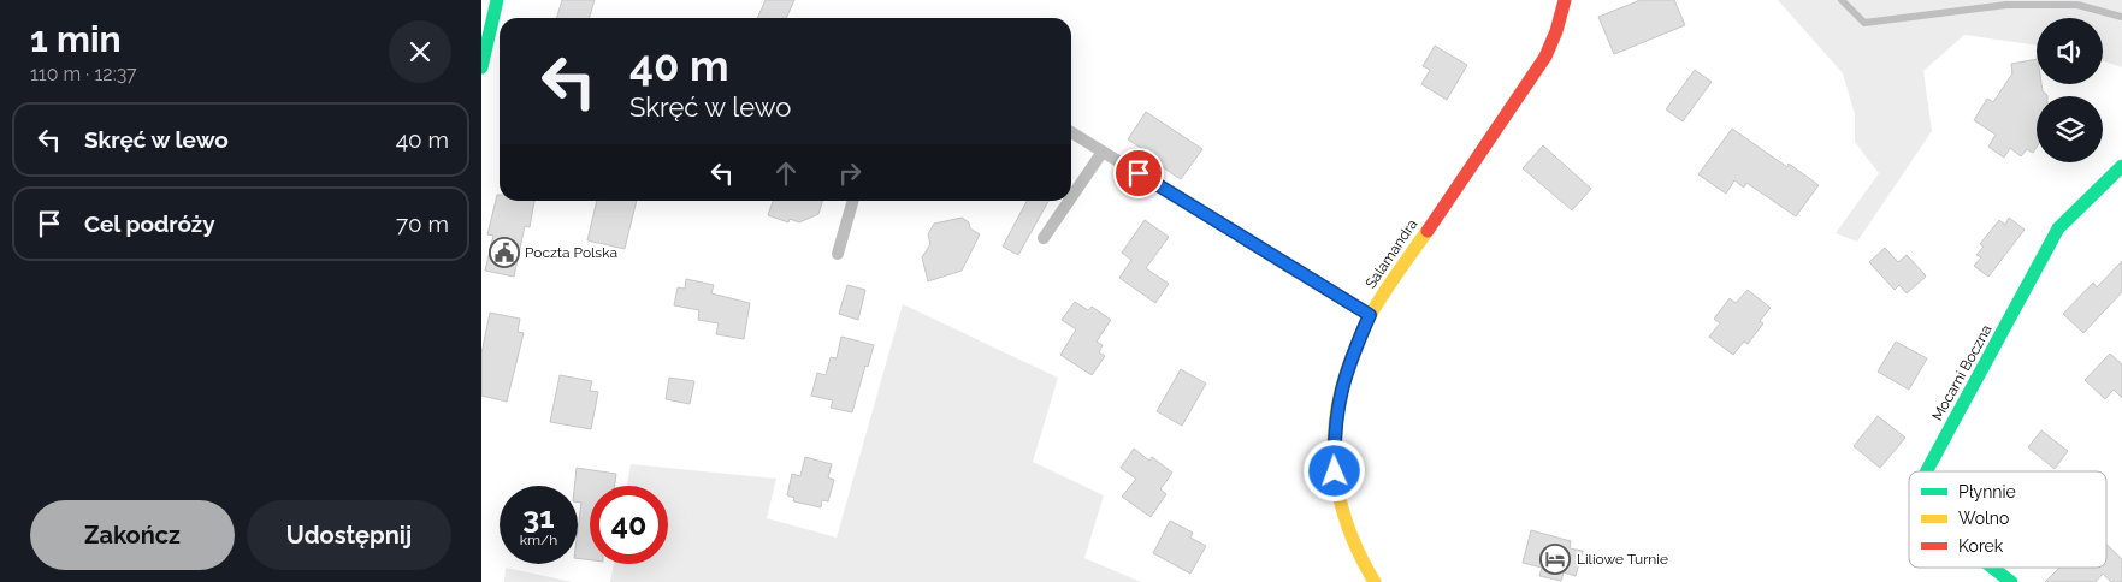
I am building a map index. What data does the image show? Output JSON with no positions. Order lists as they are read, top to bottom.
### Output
{
  "streets": {
    "street": ["Salamandra", "Mocarni Boczna"]
  },
  "places": {
    "public building": ["Poczta Polska"],
    "hotel": ["Liliowe Turnie"]
  },
  "legend": ["Płynnie", "Wolno", "Korek"],
  "page": {
    "heading": ["1 min", "110 m · 12:37"],
    "turn": ["40 m", "Skręć w lewo"],
    "list": [
      {
        "name": "Skręć w lewo",
        "value": "40 m"
      },
      {
        "name": "Cel podróży",
        "value": "70 m"
      }
    ],
    "speed": "31 km/h",
    "limit": "40",
    "buttons": ["Zakończ", "Udostępnij"]
  }
}
